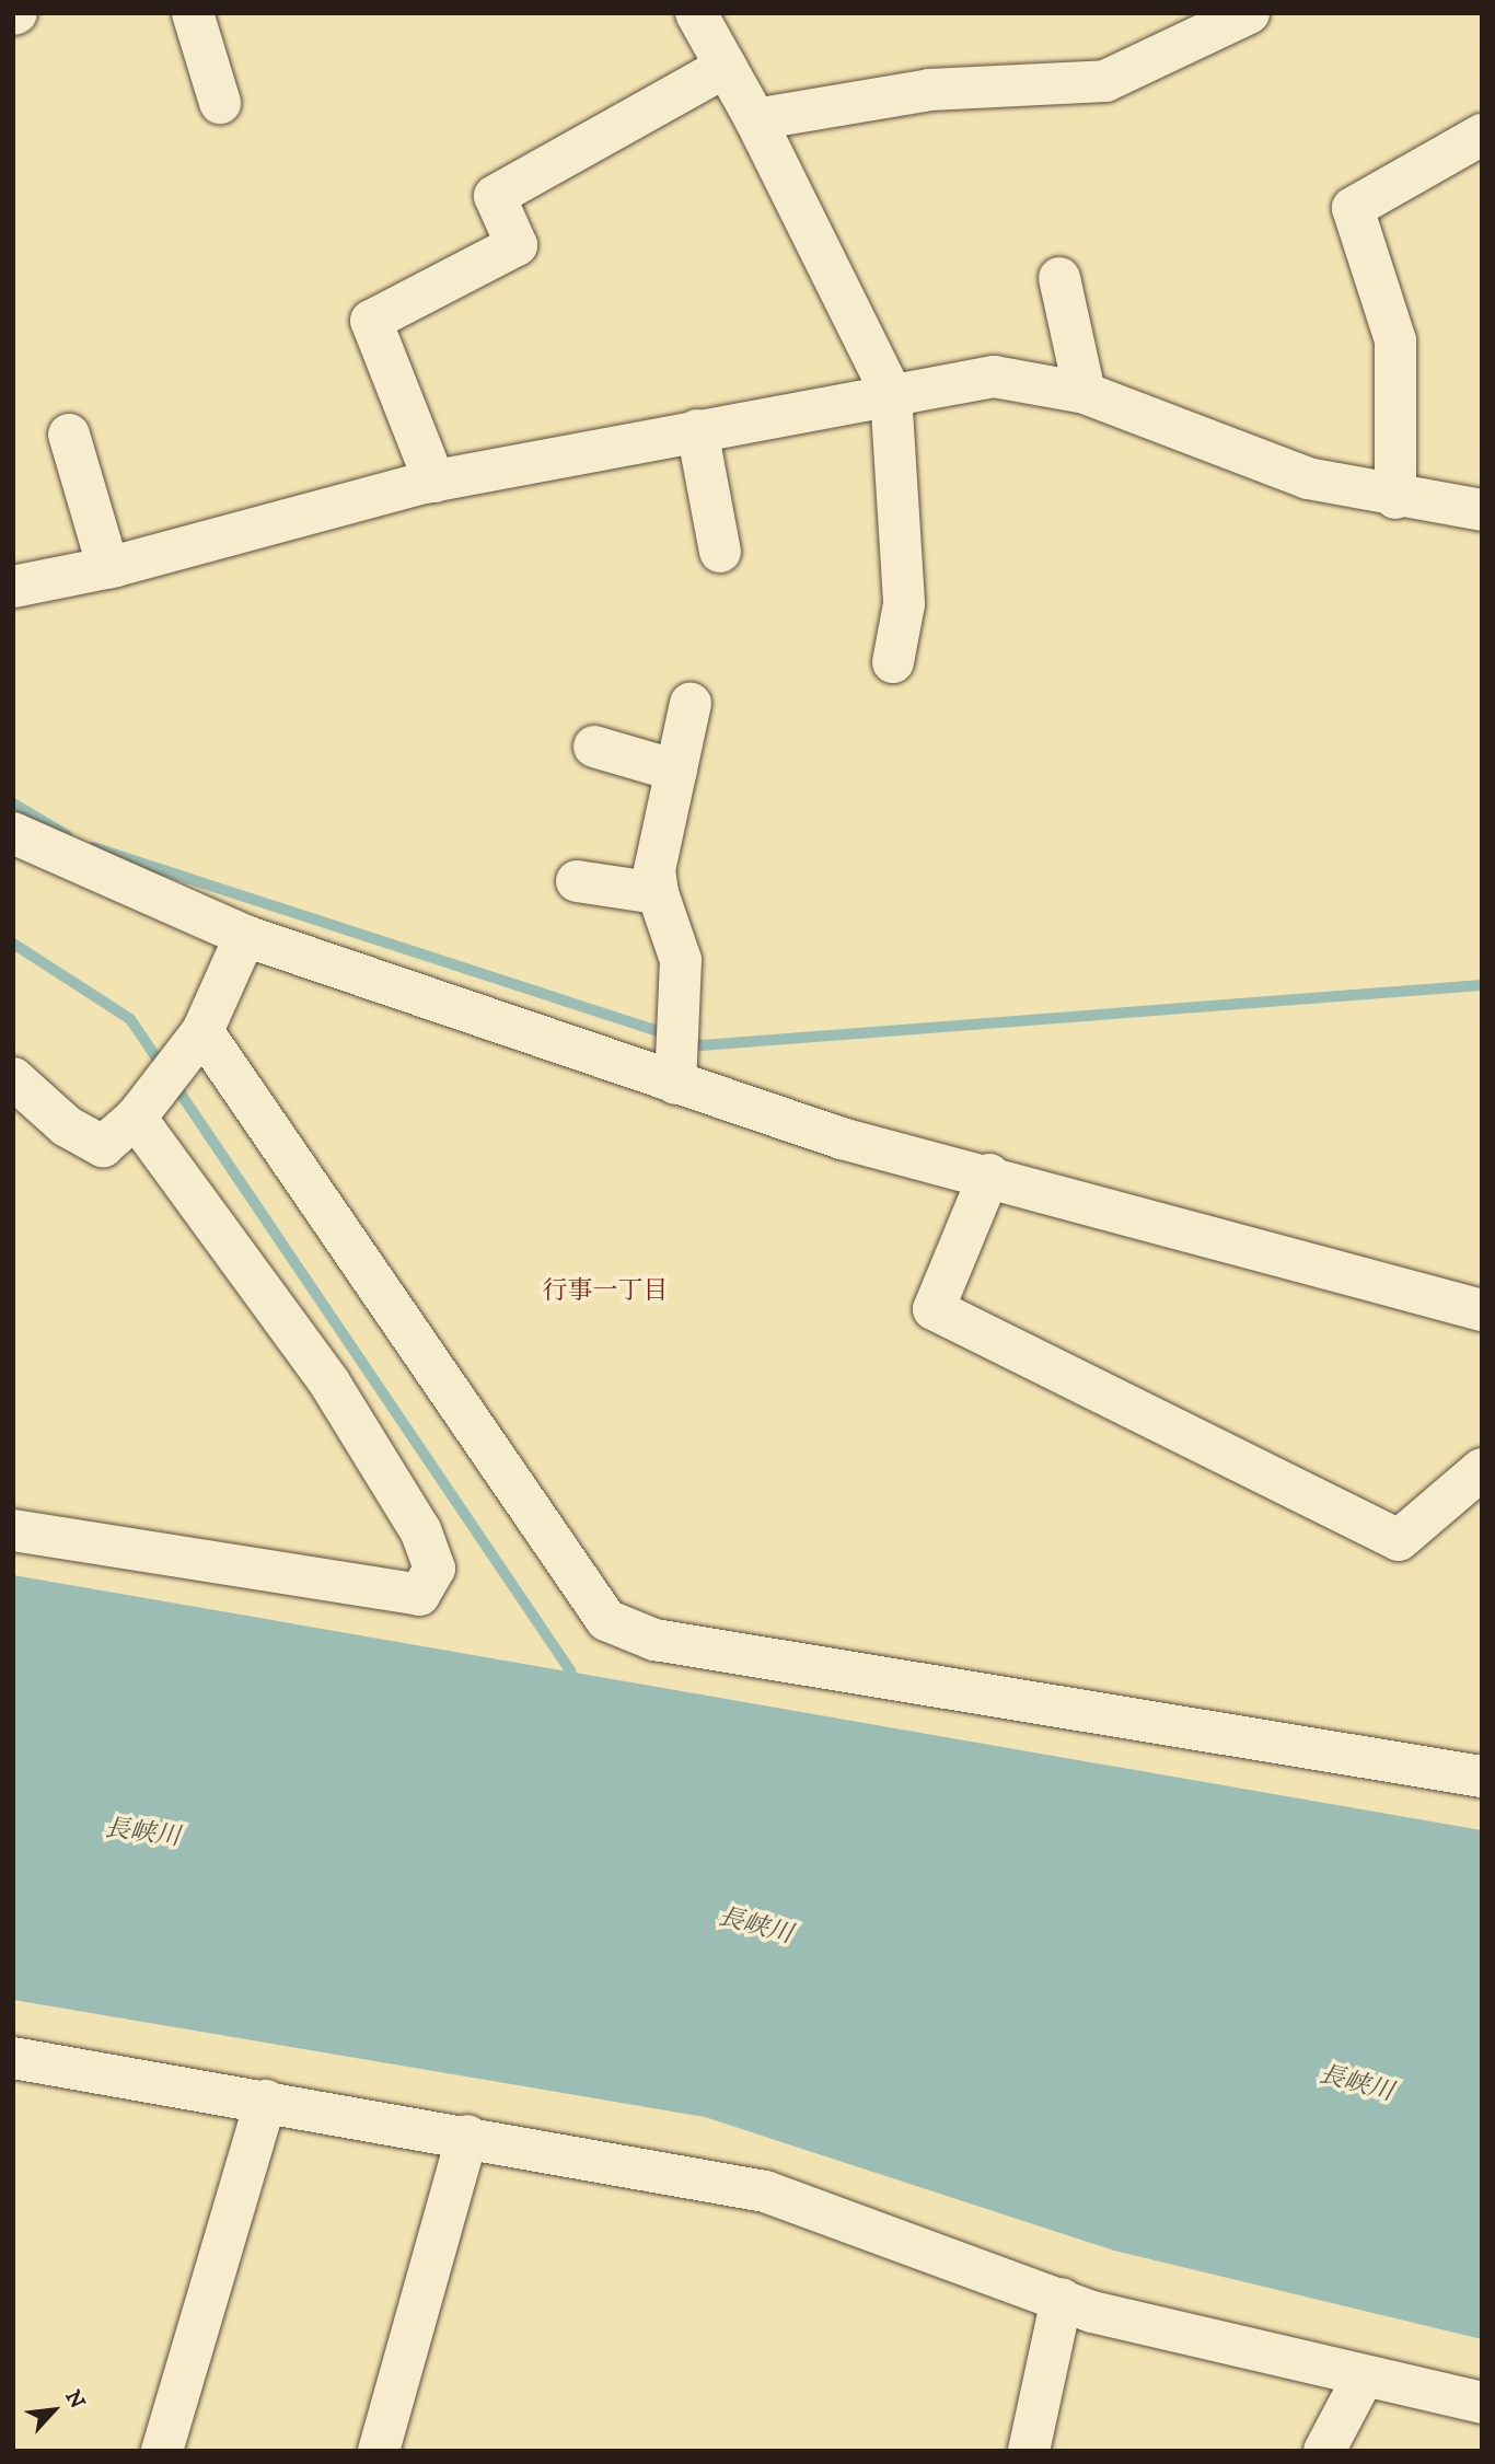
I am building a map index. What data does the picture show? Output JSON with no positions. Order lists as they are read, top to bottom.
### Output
{
  "districts": ["行事一丁目"],
  "water": ["長峡川"],
  "north": "top right"
}
